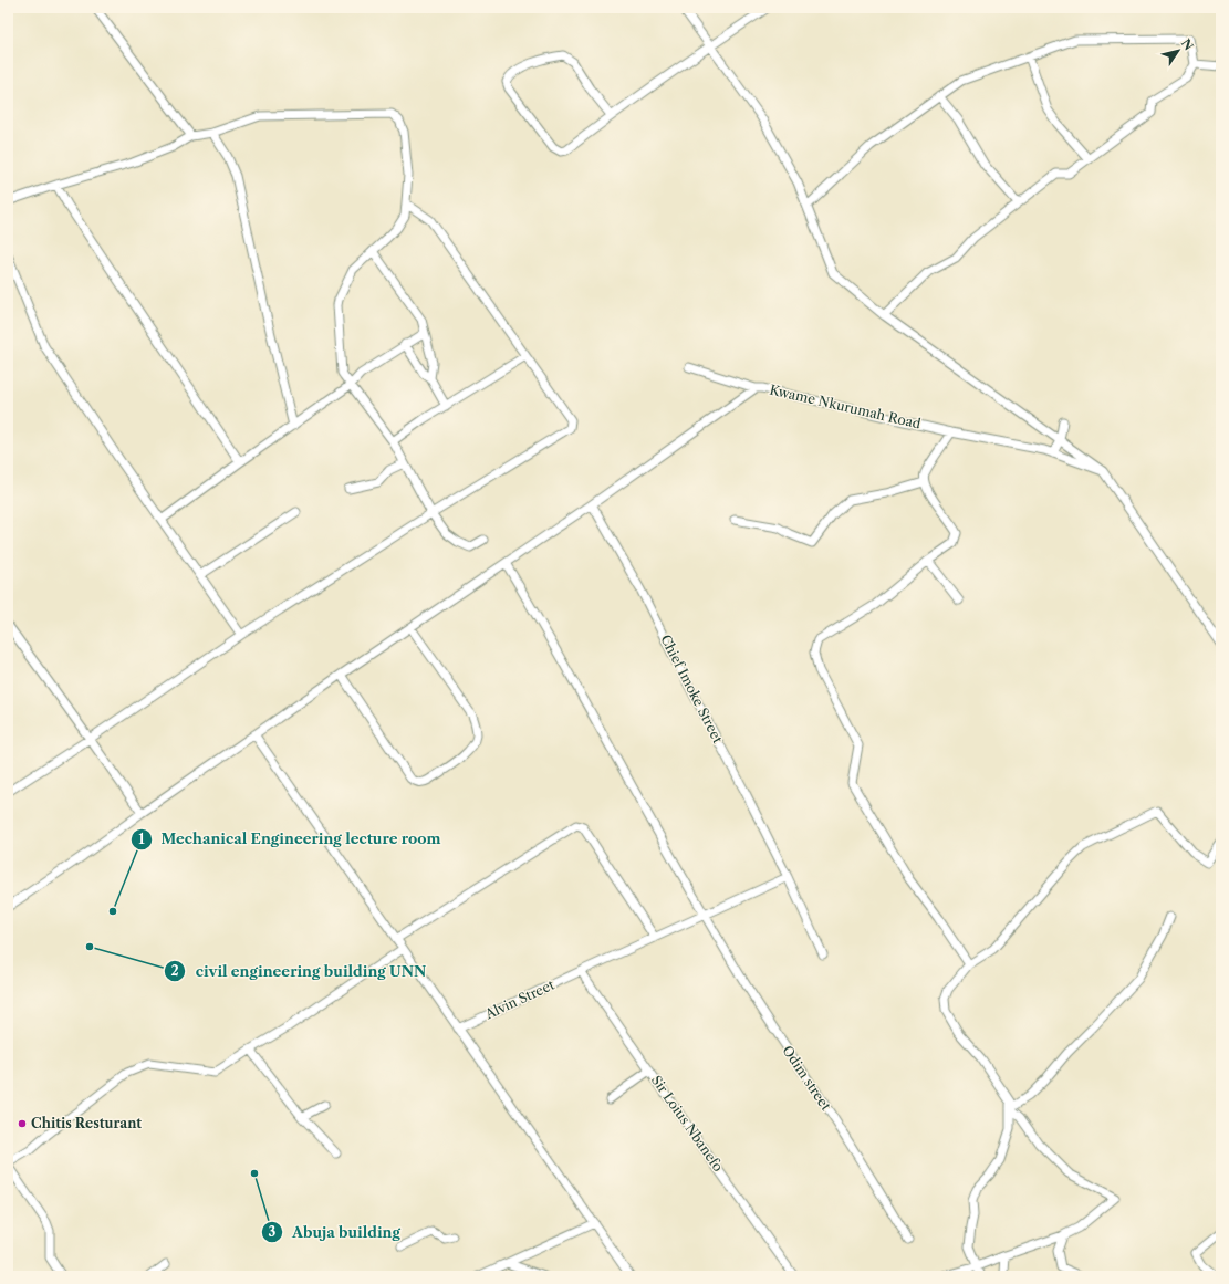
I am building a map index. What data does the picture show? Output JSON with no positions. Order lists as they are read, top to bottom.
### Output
{
  "streets": {
    "street": [
      "Kwame Nkurumah Road",
      "Chief Imoke Street",
      "Alvin Street",
      "Odim street",
      "Sir Loius Nbanefo"
    ]
  },
  "crossings": [
    ["Kwame Nkurumah Road", "Chief Imoke Street"],
    ["Kwame Nkurumah Road", "Odim street"],
    ["Chief Imoke Street", "Alvin Street"],
    ["Alvin Street", "Odim street"],
    ["Alvin Street", "Sir Loius Nbanefo"]
  ],
  "places": [
    "Mechanical Engineering lecture room",
    "civil engineering building UNN",
    "Chitis Resturant",
    "Abuja building"
  ],
  "north": "top right"
}
